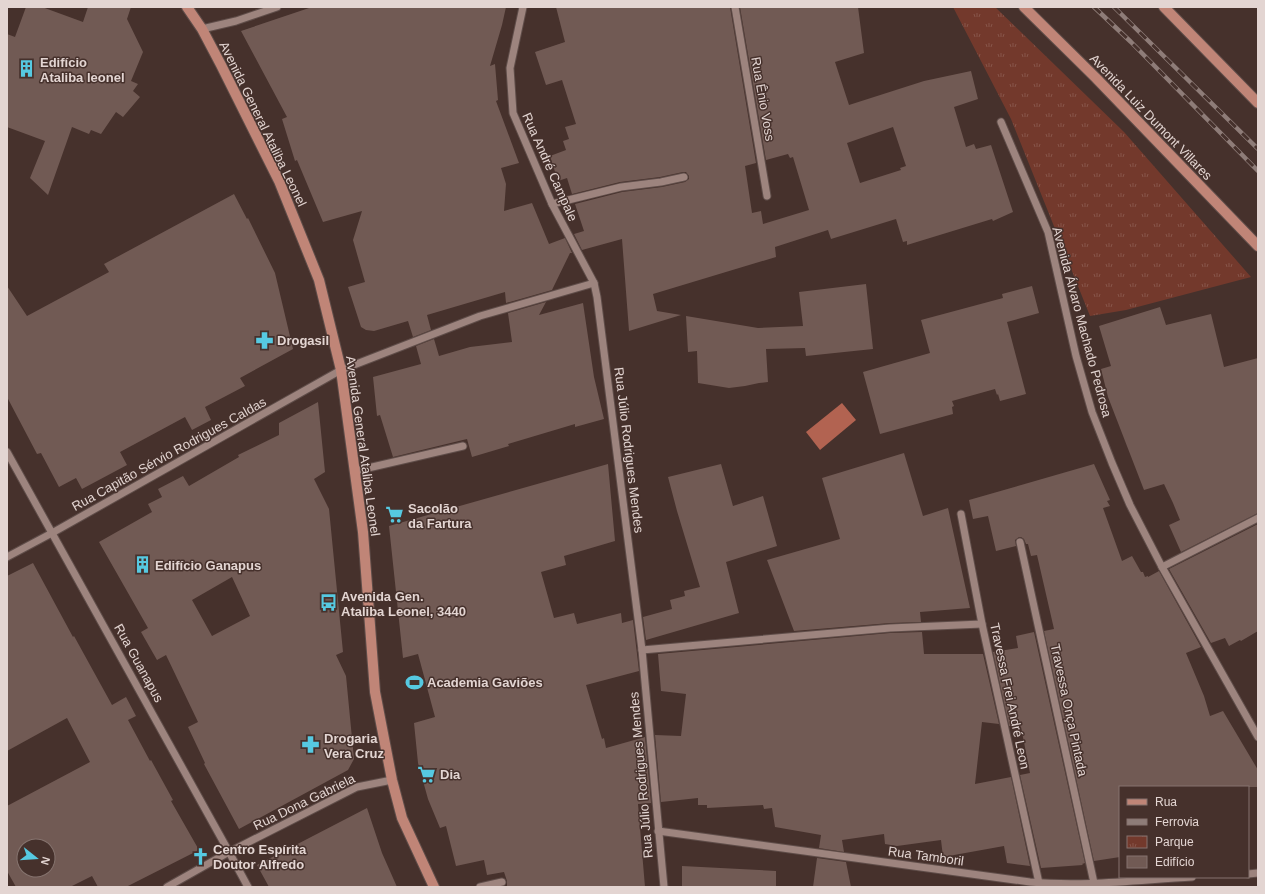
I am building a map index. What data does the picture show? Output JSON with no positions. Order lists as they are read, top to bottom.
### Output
{
  "streets": {
    "main road": ["Avenida Luiz Dumont Villares", "Avenida General Ataliba Leonel"],
    "street": [
      "Rua Ênio Voss",
      "Rua André Campale",
      "Avenida Álvaro Machado Pedrosa",
      "Rua Júlio Rodrigues Mendes",
      "Rua Capitão Sérvio Rodrigues Caldas",
      "Rua Guanapus",
      "Travessa Frei André Leon",
      "Travessa Onça Pintada",
      "Rua Dona Gabriela",
      "Rua Tamboril"
    ]
  },
  "crossings": [
    ["Avenida General Ataliba Leonel", "Rua Capitão Sérvio Rodrigues Caldas"],
    ["Avenida General Ataliba Leonel", "Rua Dona Gabriela"],
    ["Rua André Campale", "Rua Júlio Rodrigues Mendes"],
    ["Rua Júlio Rodrigues Mendes", "Rua Tamboril"],
    ["Rua Capitão Sérvio Rodrigues Caldas", "Rua Guanapus"],
    ["Rua Guanapus", "Rua Dona Gabriela"],
    ["Travessa Frei André Leon", "Rua Tamboril"],
    ["Travessa Onça Pintada", "Rua Tamboril"]
  ],
  "places": {
    "building": ["Edifício Ataliba leonel", "Edifício Ganapus"],
    "pharmacy": ["Drogasil", "Drogaria Vera Cruz"],
    "supermarket": ["Sacolão da Fartura", "Dia"],
    "bus stop": ["Avenida Gen. Ataliba Leonel, 3440"],
    "sports": ["Academia Gaviões"],
    "church": ["Centro Espírita Doutor Alfredo"]
  },
  "legend": [
    "Rua",
    "Ferrovia",
    "Parque",
    "Edifício"
  ],
  "north": "right"
}
